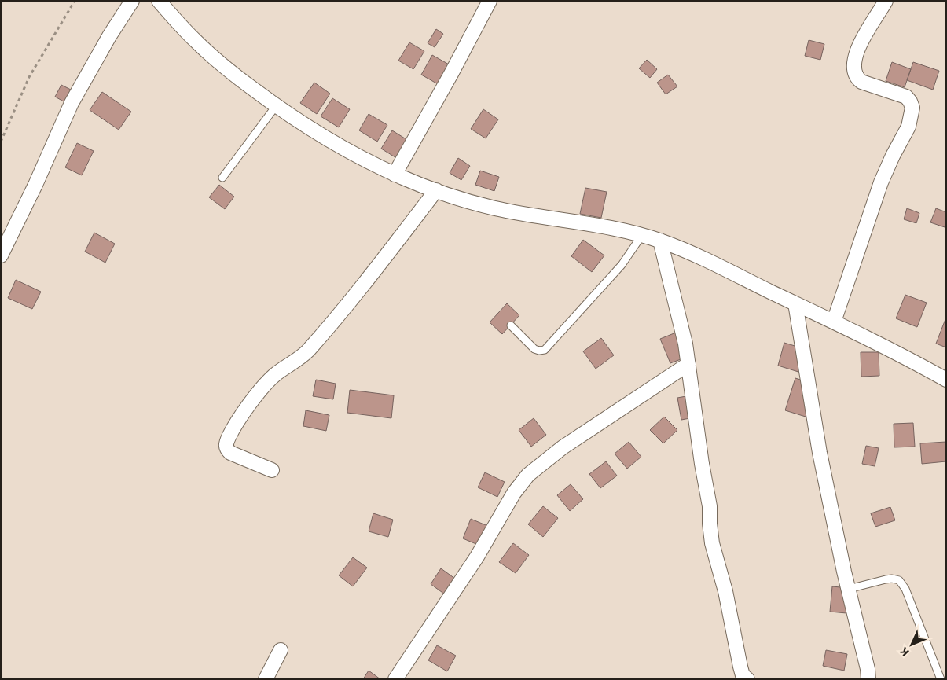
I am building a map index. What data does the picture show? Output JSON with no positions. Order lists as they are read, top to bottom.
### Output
{
  "north": "bottom left"
}
